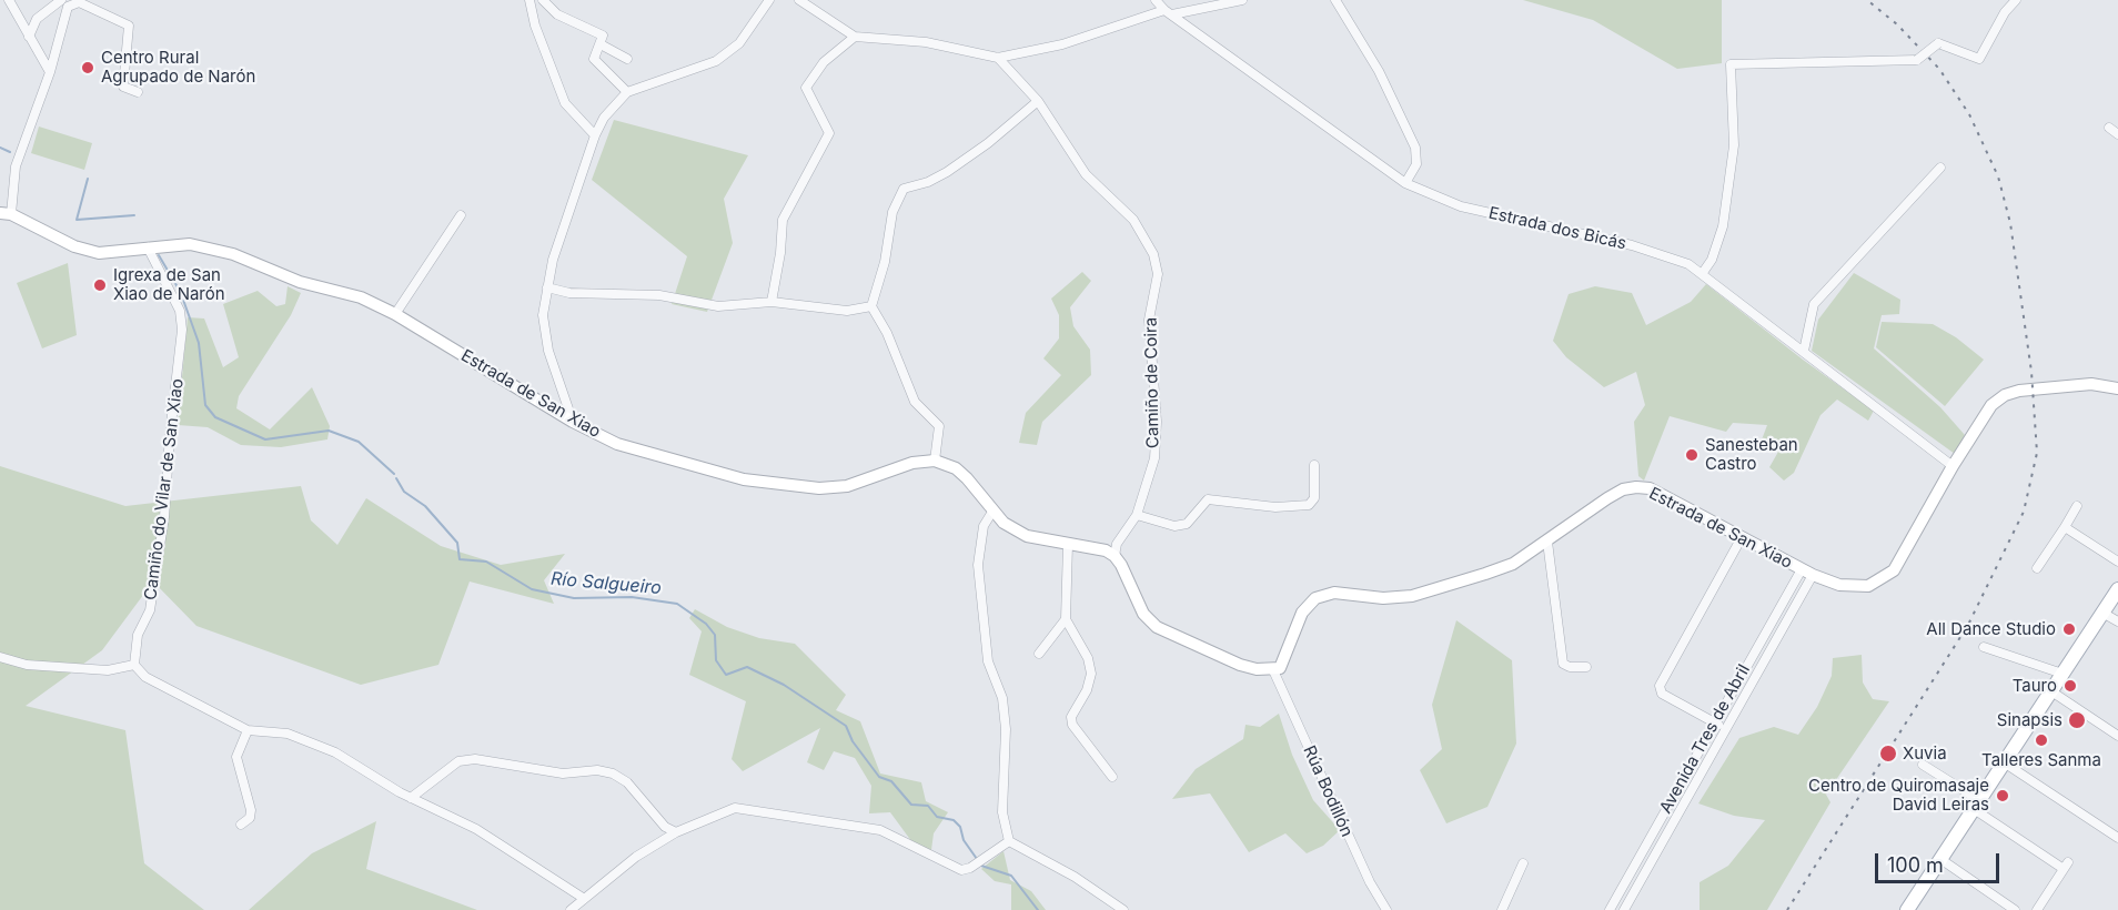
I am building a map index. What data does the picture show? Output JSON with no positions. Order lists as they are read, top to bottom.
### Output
{
  "streets": {
    "street": [
      "Estrada dos Bicás",
      "Camiño de Coira",
      "Estrada de San Xiao",
      "Camiño do Vilar de San Xiao",
      "Avenida Tres de Abril",
      "Rúa Bodillón"
    ]
  },
  "crossings": [
    ["Estrada dos Bicás", "Estrada de San Xiao"],
    ["Estrada de San Xiao", "Camiño do Vilar de San Xiao"],
    ["Estrada de San Xiao", "Avenida Tres de Abril"],
    ["Estrada de San Xiao", "Rúa Bodillón"]
  ],
  "water": ["Río Salgueiro"],
  "places": [
    "Centro Rural Agrupado de Narón",
    "Igrexa de San Xiao de Narón",
    "Sanesteban Castro",
    "All Dance Studio",
    "Tauro",
    "Sinapsis",
    "Talleres Sanma",
    "Xuvia",
    "Centro de Quiromasaje David Leiras"
  ],
  "scale_bar": "100 m"
}
